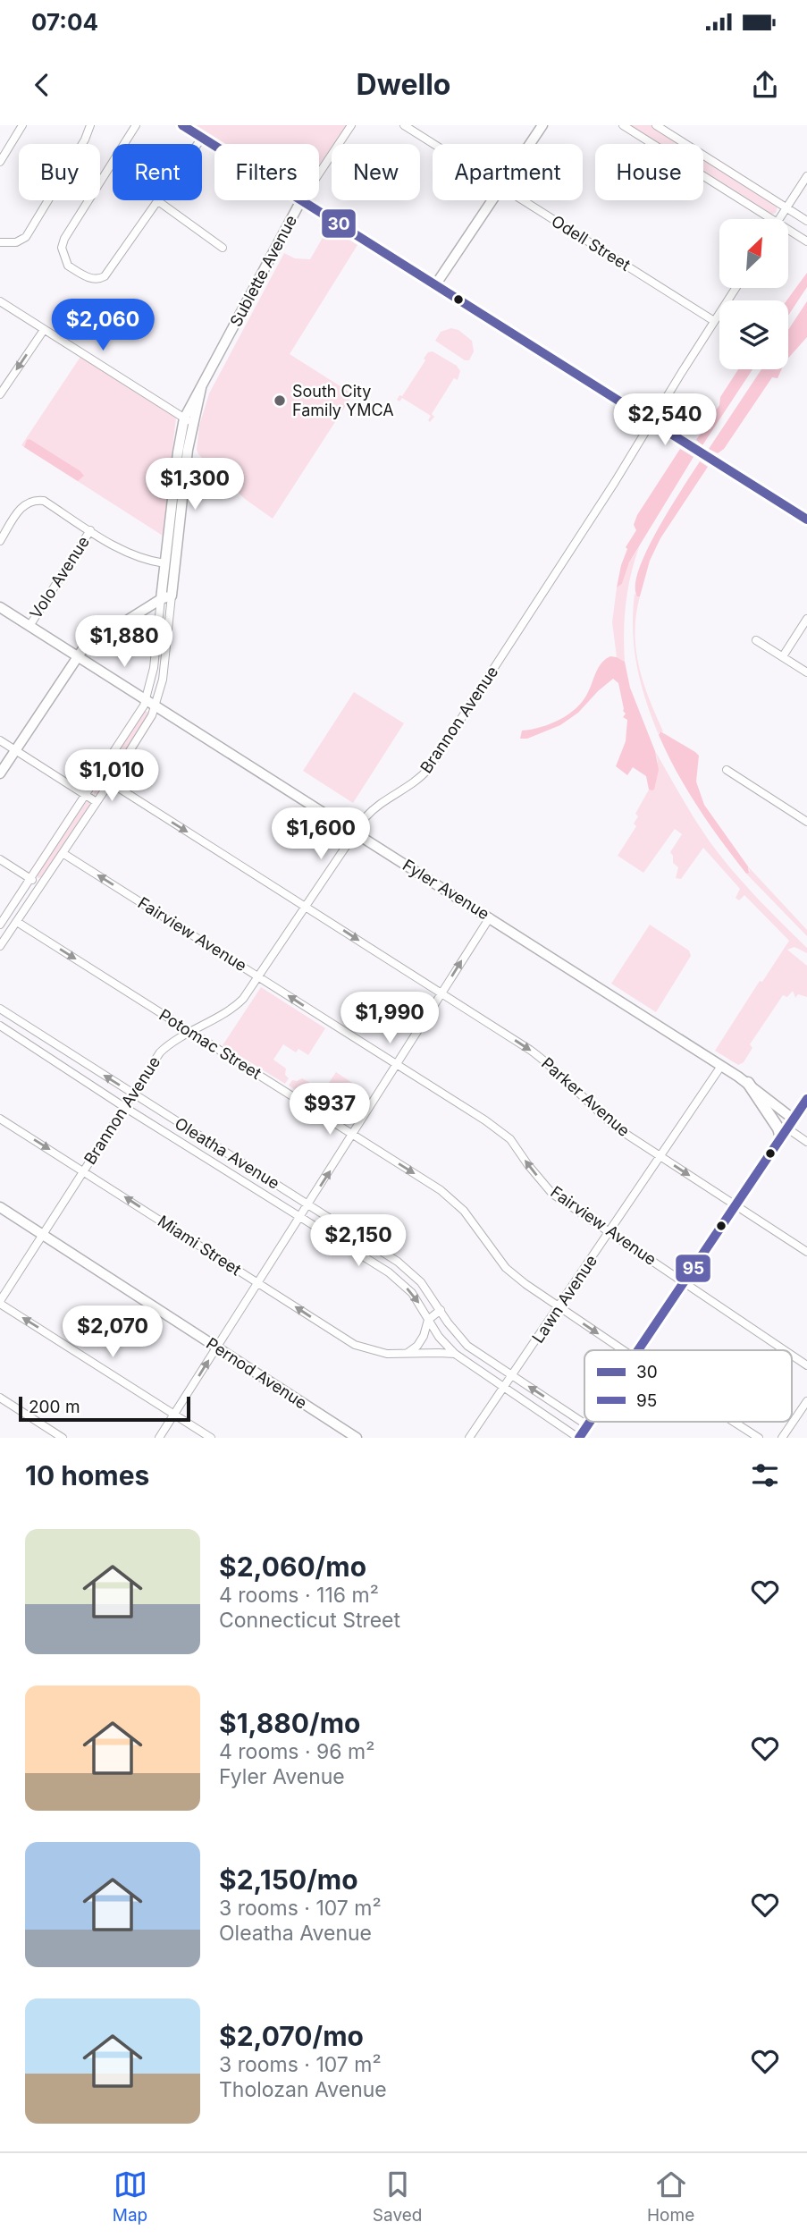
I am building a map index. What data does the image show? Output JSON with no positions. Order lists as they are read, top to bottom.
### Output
{
  "streets": {
    "street": [
      "Odell Street",
      "Sublette Avenue",
      "Volo Avenue",
      "Brannon Avenue",
      "Fyler Avenue",
      "Fairview Avenue",
      "Potomac Street",
      "Parker Avenue",
      "Oleatha Avenue",
      "Miami Street",
      "Lawn Avenue",
      "Pernod Avenue"
    ]
  },
  "crossings": [
    ["Odell Street", "Brannon Avenue"],
    ["Sublette Avenue", "Fyler Avenue"],
    ["Sublette Avenue", "Fairview Avenue"],
    ["Sublette Avenue", "Potomac Street"],
    ["Sublette Avenue", "Parker Avenue"],
    ["Volo Avenue", "Fyler Avenue"],
    ["Brannon Avenue", "Fyler Avenue"],
    ["Brannon Avenue", "Fairview Avenue"],
    ["Brannon Avenue", "Potomac Street"],
    ["Brannon Avenue", "Parker Avenue"],
    ["Brannon Avenue", "Oleatha Avenue"],
    ["Brannon Avenue", "Miami Street"],
    ["Brannon Avenue", "Pernod Avenue"],
    ["Fyler Avenue", "Lawn Avenue"],
    ["Fairview Avenue", "Lawn Avenue"],
    ["Potomac Street", "Lawn Avenue"],
    ["Parker Avenue", "Lawn Avenue"],
    ["Oleatha Avenue", "Miami Street"],
    ["Oleatha Avenue", "Lawn Avenue"]
  ],
  "one_way": ["Fairview Avenue", "Potomac Street", "Parker Avenue"],
  "places": ["South City Family YMCA"],
  "lines": ["transit line 30", "transit line 95"],
  "legend": ["30", "95"],
  "scale_bar": "200 m",
  "north": "top right",
  "page": {
    "status": "07:04",
    "header": "Dwello",
    "chip": [
      "Buy",
      "Rent",
      "Filters",
      "New",
      "Apartment",
      "House"
    ],
    "price": [
      "$2,060",
      "$2,540",
      "$1,300",
      "$1,880",
      "$1,010",
      "$1,600",
      "$1,990",
      "$937",
      "$2,150",
      "$2,070"
    ],
    "scale": "200 m",
    "heading": "10 homes",
    "list": [
      {
        "name": "$2,060/mo",
        "note": "4 rooms · 116 m² · Connecticut Street"
      },
      {
        "name": "$1,880/mo",
        "note": "4 rooms · 96 m² · Fyler Avenue"
      },
      {
        "name": "$2,150/mo",
        "note": "3 rooms · 107 m² · Oleatha Avenue"
      },
      {
        "name": "$2,070/mo",
        "note": "3 rooms · 107 m² · Tholozan Avenue"
      }
    ],
    "tabs": ["Map", "Saved", "Home"]
  }
}
